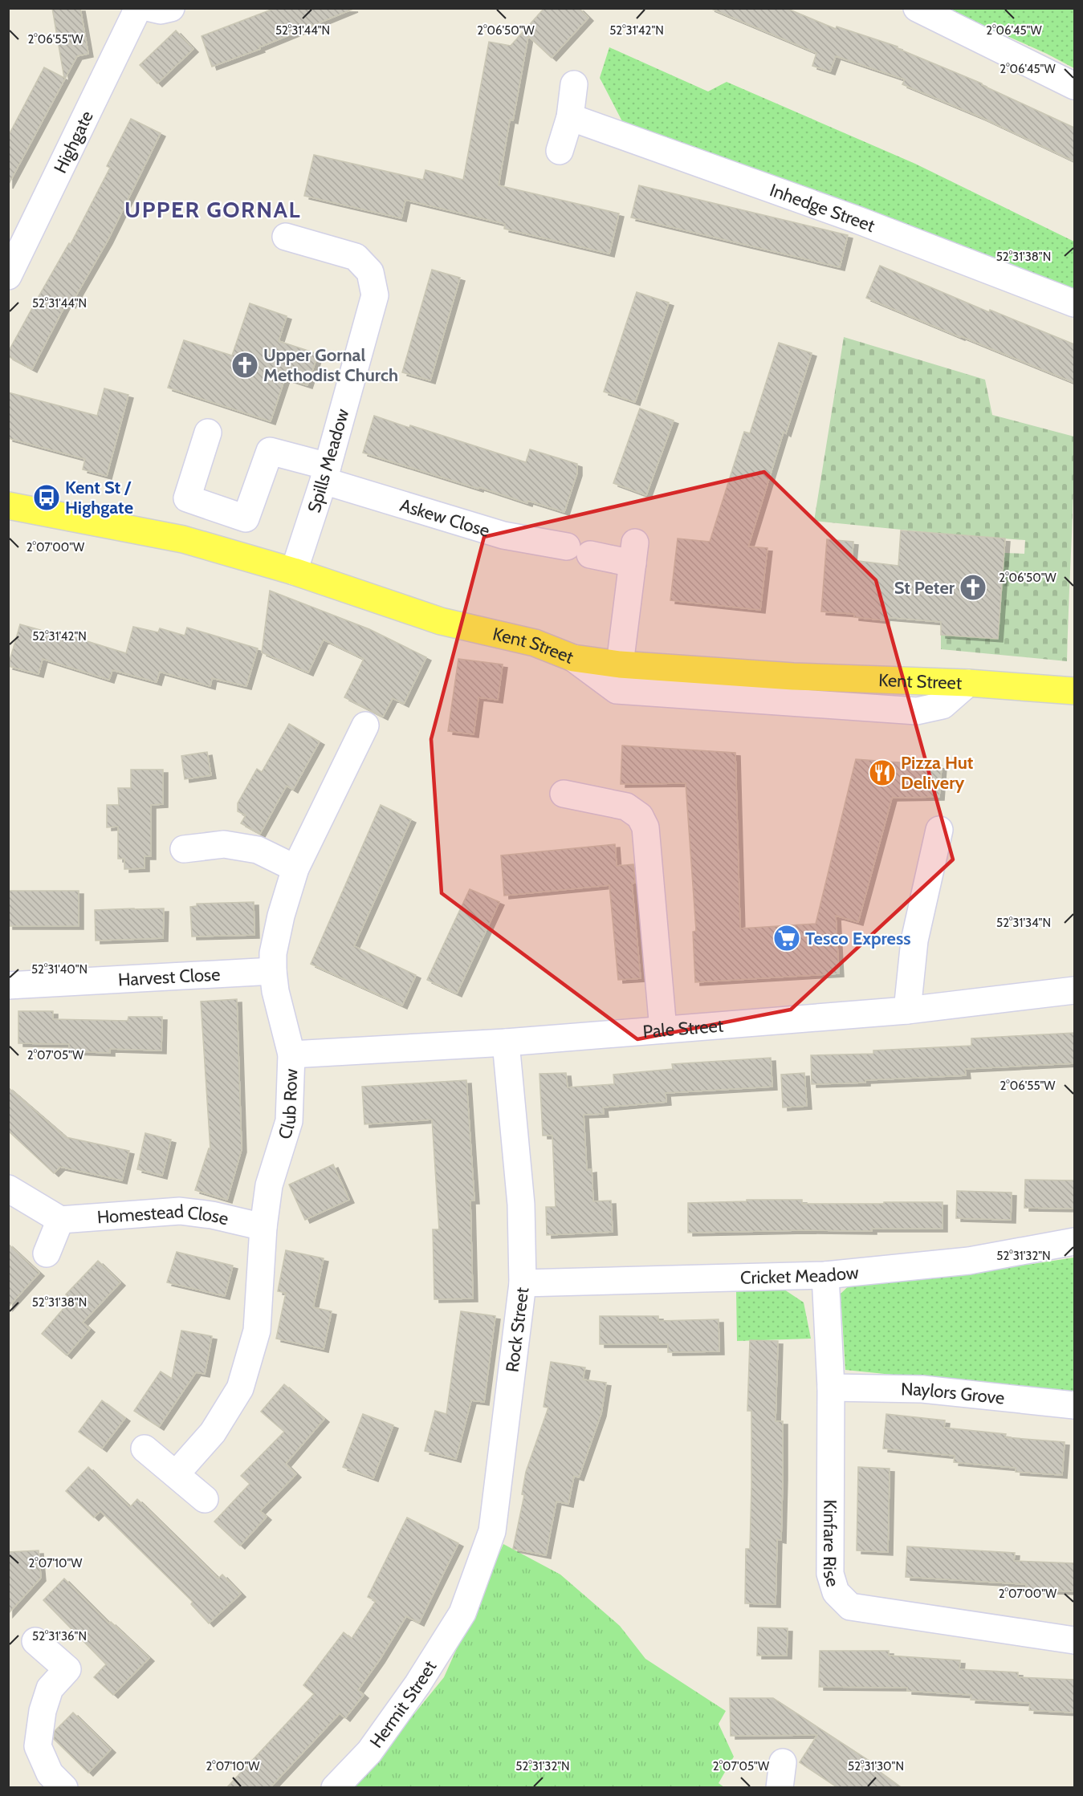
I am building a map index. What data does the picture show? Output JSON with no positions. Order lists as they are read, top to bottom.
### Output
{
  "streets": {
    "main road": ["Kent Street"],
    "street": [
      "Highgate",
      "Inhedge Street",
      "Spills Meadow",
      "Askew Close",
      "Harvest Close",
      "Pale Street",
      "Club Row",
      "Homestead Close",
      "Cricket Meadow",
      "Rock Street",
      "Naylors Grove",
      "Kinfare Rise",
      "Hermit Street"
    ]
  },
  "crossings": [
    ["Spills Meadow", "Askew Close"],
    ["Spills Meadow", "Kent Street"],
    ["Askew Close", "Kent Street"],
    ["Harvest Close", "Club Row"],
    ["Pale Street", "Club Row"],
    ["Pale Street", "Rock Street"],
    ["Club Row", "Homestead Close"],
    ["Cricket Meadow", "Rock Street"],
    ["Cricket Meadow", "Kinfare Rise"],
    ["Rock Street", "Hermit Street"],
    ["Naylors Grove", "Kinfare Rise"]
  ],
  "districts": ["UPPER GORNAL"],
  "places": {
    "church": ["Upper Gornal Methodist Church", "St Peter"],
    "bus stop": ["Kent St / Highgate"],
    "restaurant": ["Pizza Hut Delivery"],
    "supermarket": ["Tesco Express"]
  },
  "coordinates": [
    "2°06'50\"W",
    "2°06'45\"W",
    "52°31'44\"N",
    "52°31'42\"N",
    "2°06'55\"W",
    "52°31'38\"N",
    "2°07'00\"W",
    "52°31'34\"N",
    "52°31'40\"N",
    "2°07'05\"W",
    "52°31'32\"N",
    "2°07'10\"W",
    "52°31'36\"N",
    "52°31'30\"N"
  ]
}
